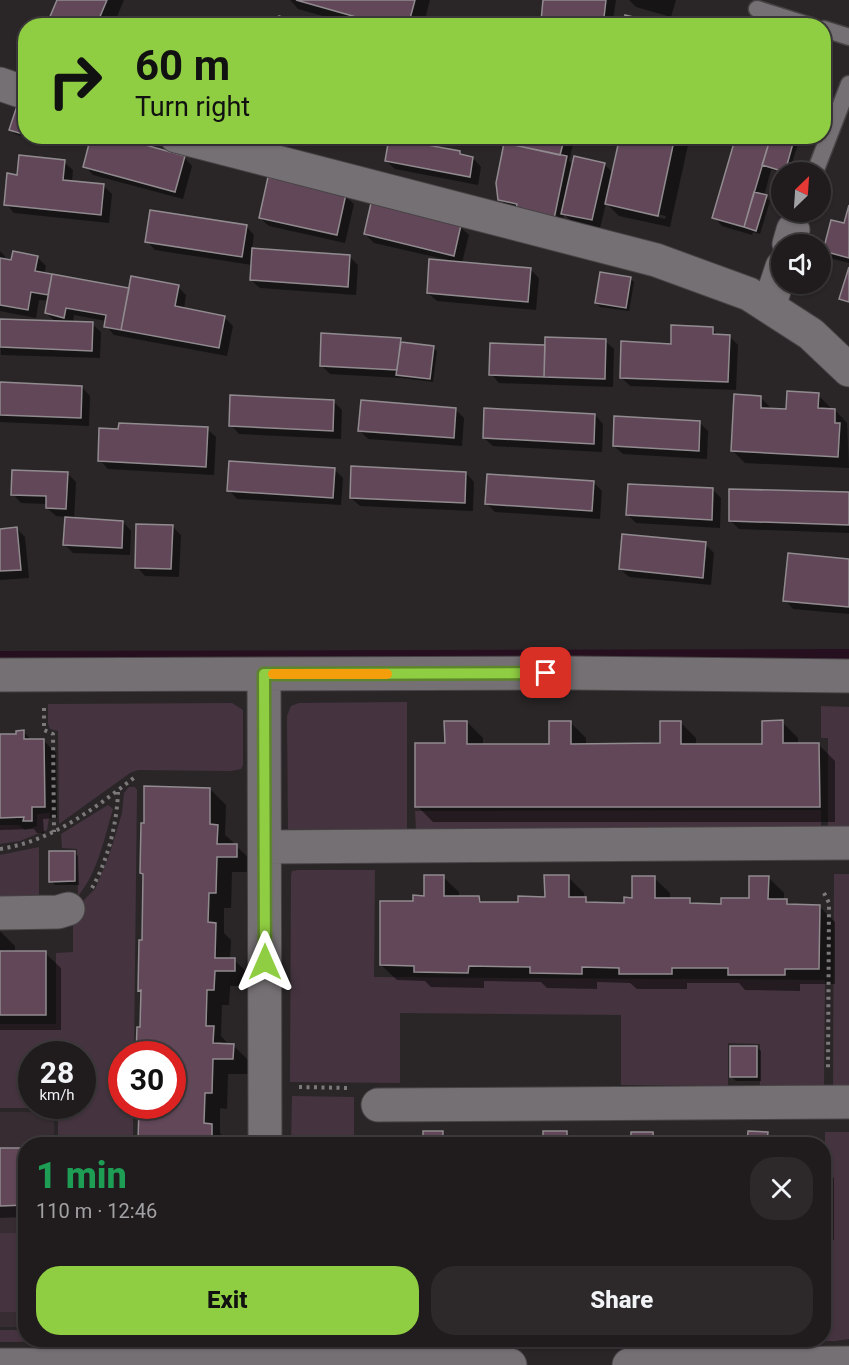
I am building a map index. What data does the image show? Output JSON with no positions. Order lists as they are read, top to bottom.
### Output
{
  "north": "top right",
  "page": {
    "turn": ["60 m", "Turn right"],
    "speed": "28 km/h",
    "limit": "30",
    "heading": ["1 min", "110 m · 12:46"],
    "buttons": ["Exit", "Share"]
  }
}
